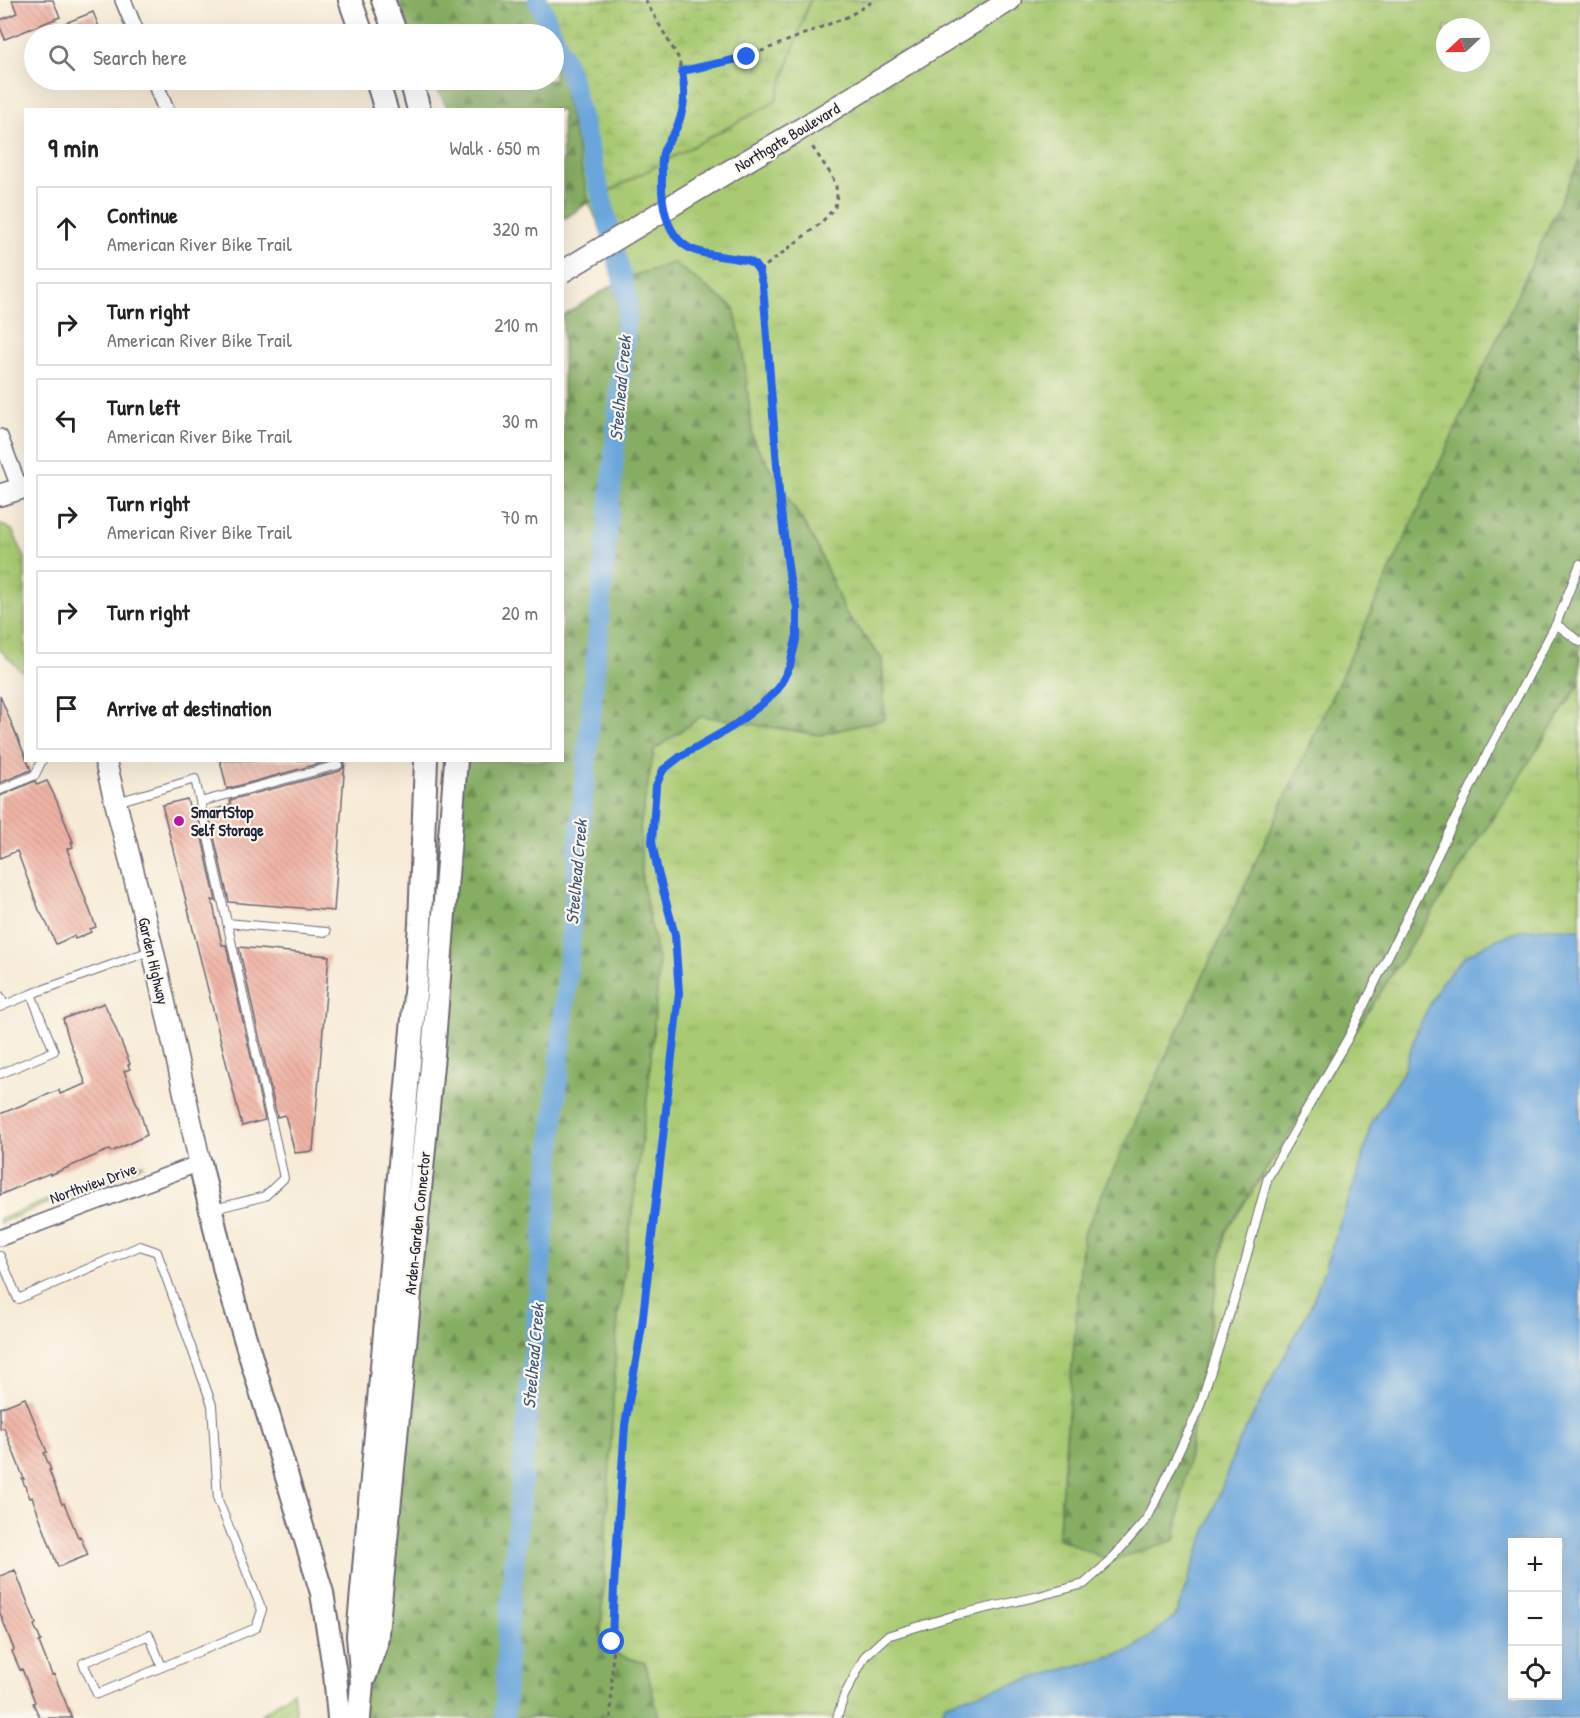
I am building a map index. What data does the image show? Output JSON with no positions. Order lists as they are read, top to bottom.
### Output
{
  "streets": {
    "main road": ["Northgate Boulevard", "Garden Highway", "Arden-Garden Connector"],
    "street": ["Northview Drive"]
  },
  "crossings": [
    ["Garden Highway", "Northview Drive"]
  ],
  "water": ["Steelhead Creek"],
  "places": ["SmartStop Self Storage"],
  "north": "left",
  "page": {
    "search": "Search here",
    "heading": ["9 min", "Walk · 650 m"],
    "list": [
      ["Continue", "American River Bike Trail", "320 m"],
      ["Turn right", "American River Bike Trail", "210 m"],
      ["Turn left", "American River Bike Trail", "30 m"],
      ["Turn right", "American River Bike Trail", "70 m"],
      ["Turn right", "20 m"],
      "Arrive at destination"
    ],
    "map_buttons": ["+", "−"]
  }
}
